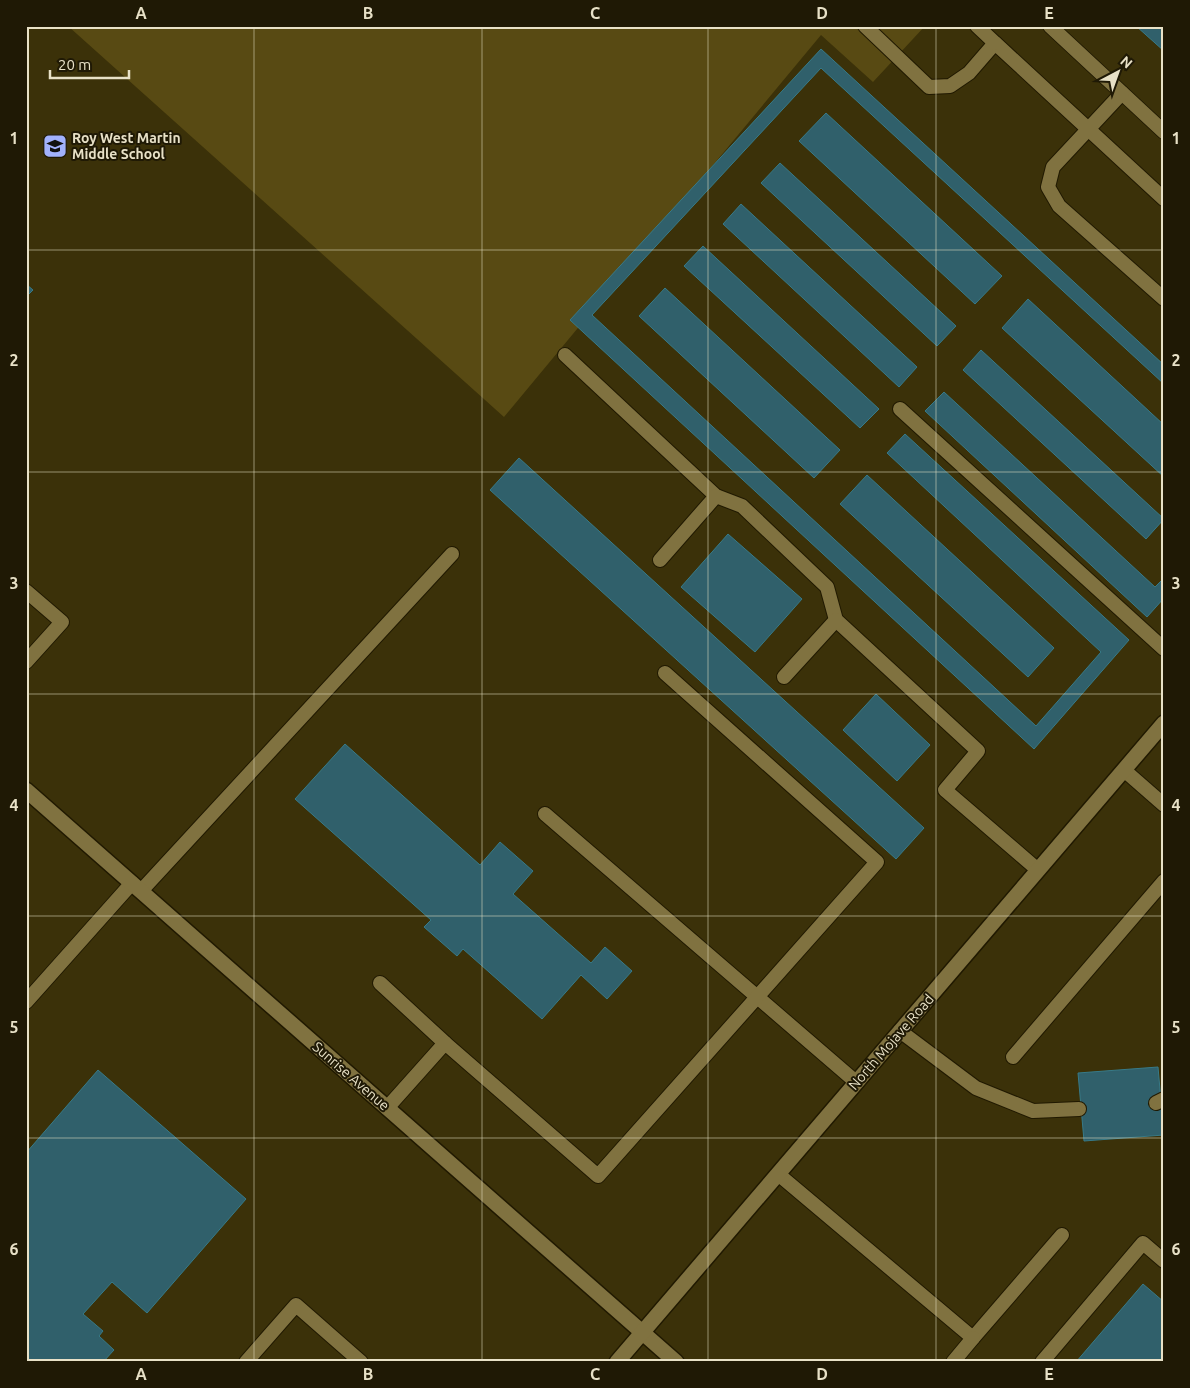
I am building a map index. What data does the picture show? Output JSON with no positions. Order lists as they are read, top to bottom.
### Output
{
  "streets": {
    "street": ["North Mojave Road", "Sunrise Avenue"]
  },
  "crossings": [
    ["North Mojave Road", "Sunrise Avenue"]
  ],
  "places": {
    "school or university": ["Roy West Martin Middle School"]
  },
  "scale_bar": "20 m",
  "north": "top right",
  "grid": {
    "columns": [
      "A",
      "B",
      "C",
      "D",
      "E"
    ],
    "rows": [
      "1",
      "2",
      "3",
      "4",
      "5",
      "6"
    ]
  }
}
